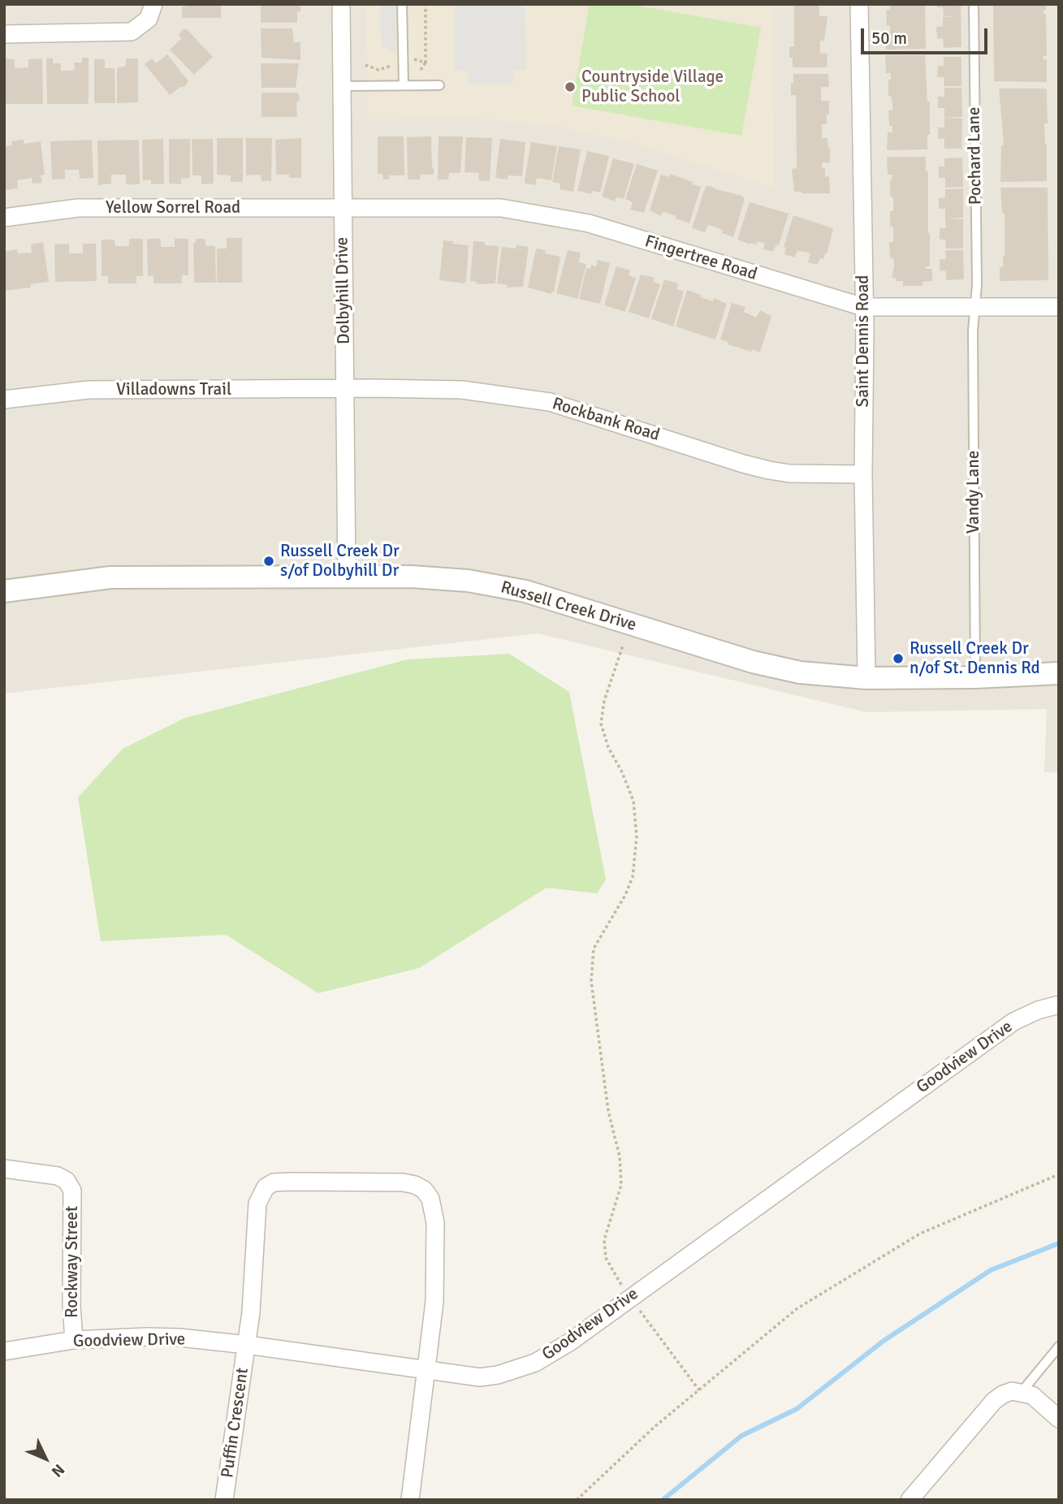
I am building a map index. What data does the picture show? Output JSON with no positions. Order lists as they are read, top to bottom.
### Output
{
  "streets": {
    "street": [
      "Yellow Sorrel Road",
      "Fingertree Road",
      "Dolbyhill Drive",
      "Saint Dennis Road",
      "Villadowns Trail",
      "Rockbank Road",
      "Russell Creek Drive",
      "Goodview Drive",
      "Rockway Street",
      "Puffin Crescent"
    ],
    "lane": ["Pochard Lane", "Vandy Lane"]
  },
  "crossings": [
    ["Pochard Lane", "Fingertree Road"],
    ["Pochard Lane", "Vandy Lane"],
    ["Yellow Sorrel Road", "Fingertree Road"],
    ["Yellow Sorrel Road", "Dolbyhill Drive"],
    ["Fingertree Road", "Dolbyhill Drive"],
    ["Fingertree Road", "Saint Dennis Road"],
    ["Fingertree Road", "Vandy Lane"],
    ["Dolbyhill Drive", "Villadowns Trail"],
    ["Dolbyhill Drive", "Rockbank Road"],
    ["Dolbyhill Drive", "Russell Creek Drive"],
    ["Saint Dennis Road", "Rockbank Road"],
    ["Saint Dennis Road", "Russell Creek Drive"],
    ["Villadowns Trail", "Rockbank Road"],
    ["Vandy Lane", "Russell Creek Drive"],
    ["Goodview Drive", "Rockway Street"],
    ["Goodview Drive", "Puffin Crescent"]
  ],
  "places": ["Countryside Village Public School", "Russell Creek Dr s/of Dolbyhill Dr", "Russell Creek Dr n/of St. Dennis Rd"],
  "scale_bar": "50 m",
  "north": "bottom right"
}
